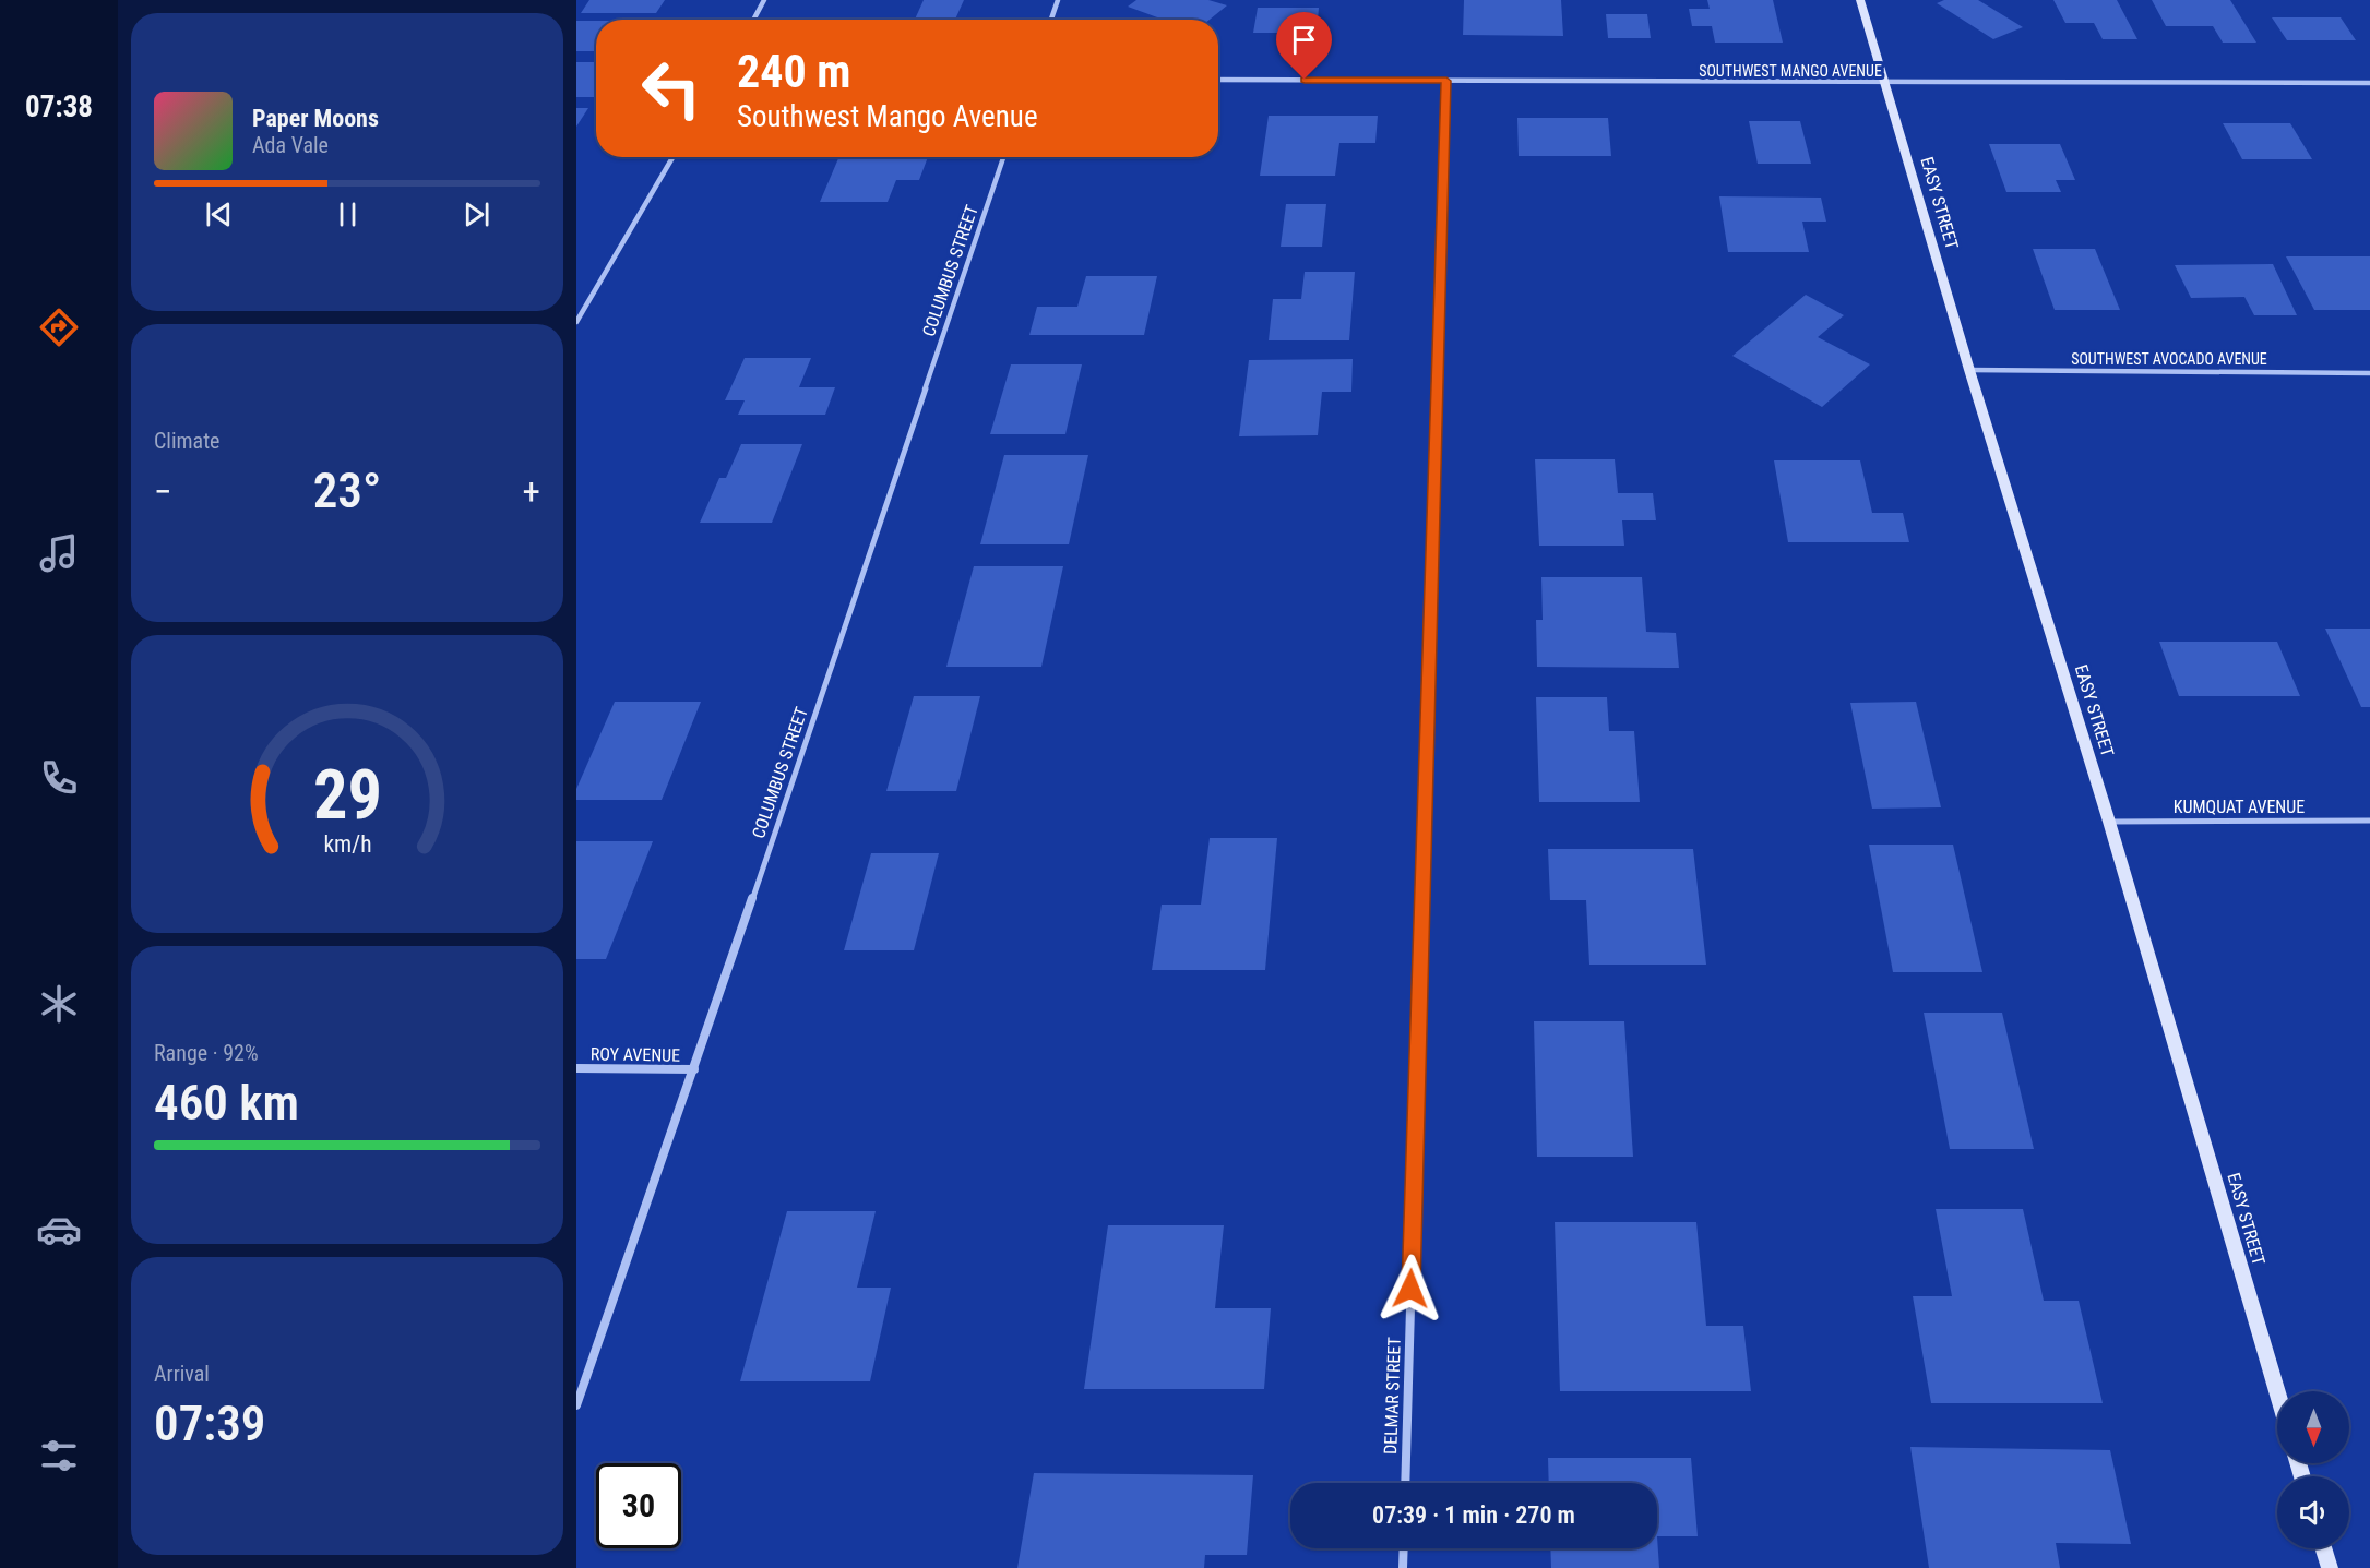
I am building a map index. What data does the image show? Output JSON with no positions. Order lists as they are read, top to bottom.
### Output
{
  "streets": {
    "street": [
      "SOUTHWEST MANGO AVENUE",
      "EASY STREET",
      "COLUMBUS STREET",
      "SOUTHWEST AVOCADO AVENUE",
      "KUMQUAT AVENUE",
      "ROY AVENUE",
      "DELMAR STREET"
    ]
  },
  "crossings": [
    ["SOUTHWEST MANGO AVENUE", "EASY STREET"],
    ["SOUTHWEST MANGO AVENUE", "DELMAR STREET"],
    ["EASY STREET", "SOUTHWEST AVOCADO AVENUE"],
    ["EASY STREET", "KUMQUAT AVENUE"],
    ["COLUMBUS STREET", "ROY AVENUE"]
  ],
  "north": "bottom",
  "page": {
    "tabs": "07:38",
    "turn": ["240 m", "Southwest Mango Avenue"],
    "song": ["Paper Moons", "Ada Vale"],
    "tile": [
      "Climate",
      ["Range · 92%", "460 km"],
      ["Arrival", "07:39"]
    ],
    "heat": ["−", "23°", "+"],
    "limit": "30",
    "trip": "07:39 · 1 min · 270 m",
    "gauge": ["29", "km/h"]
  }
}
